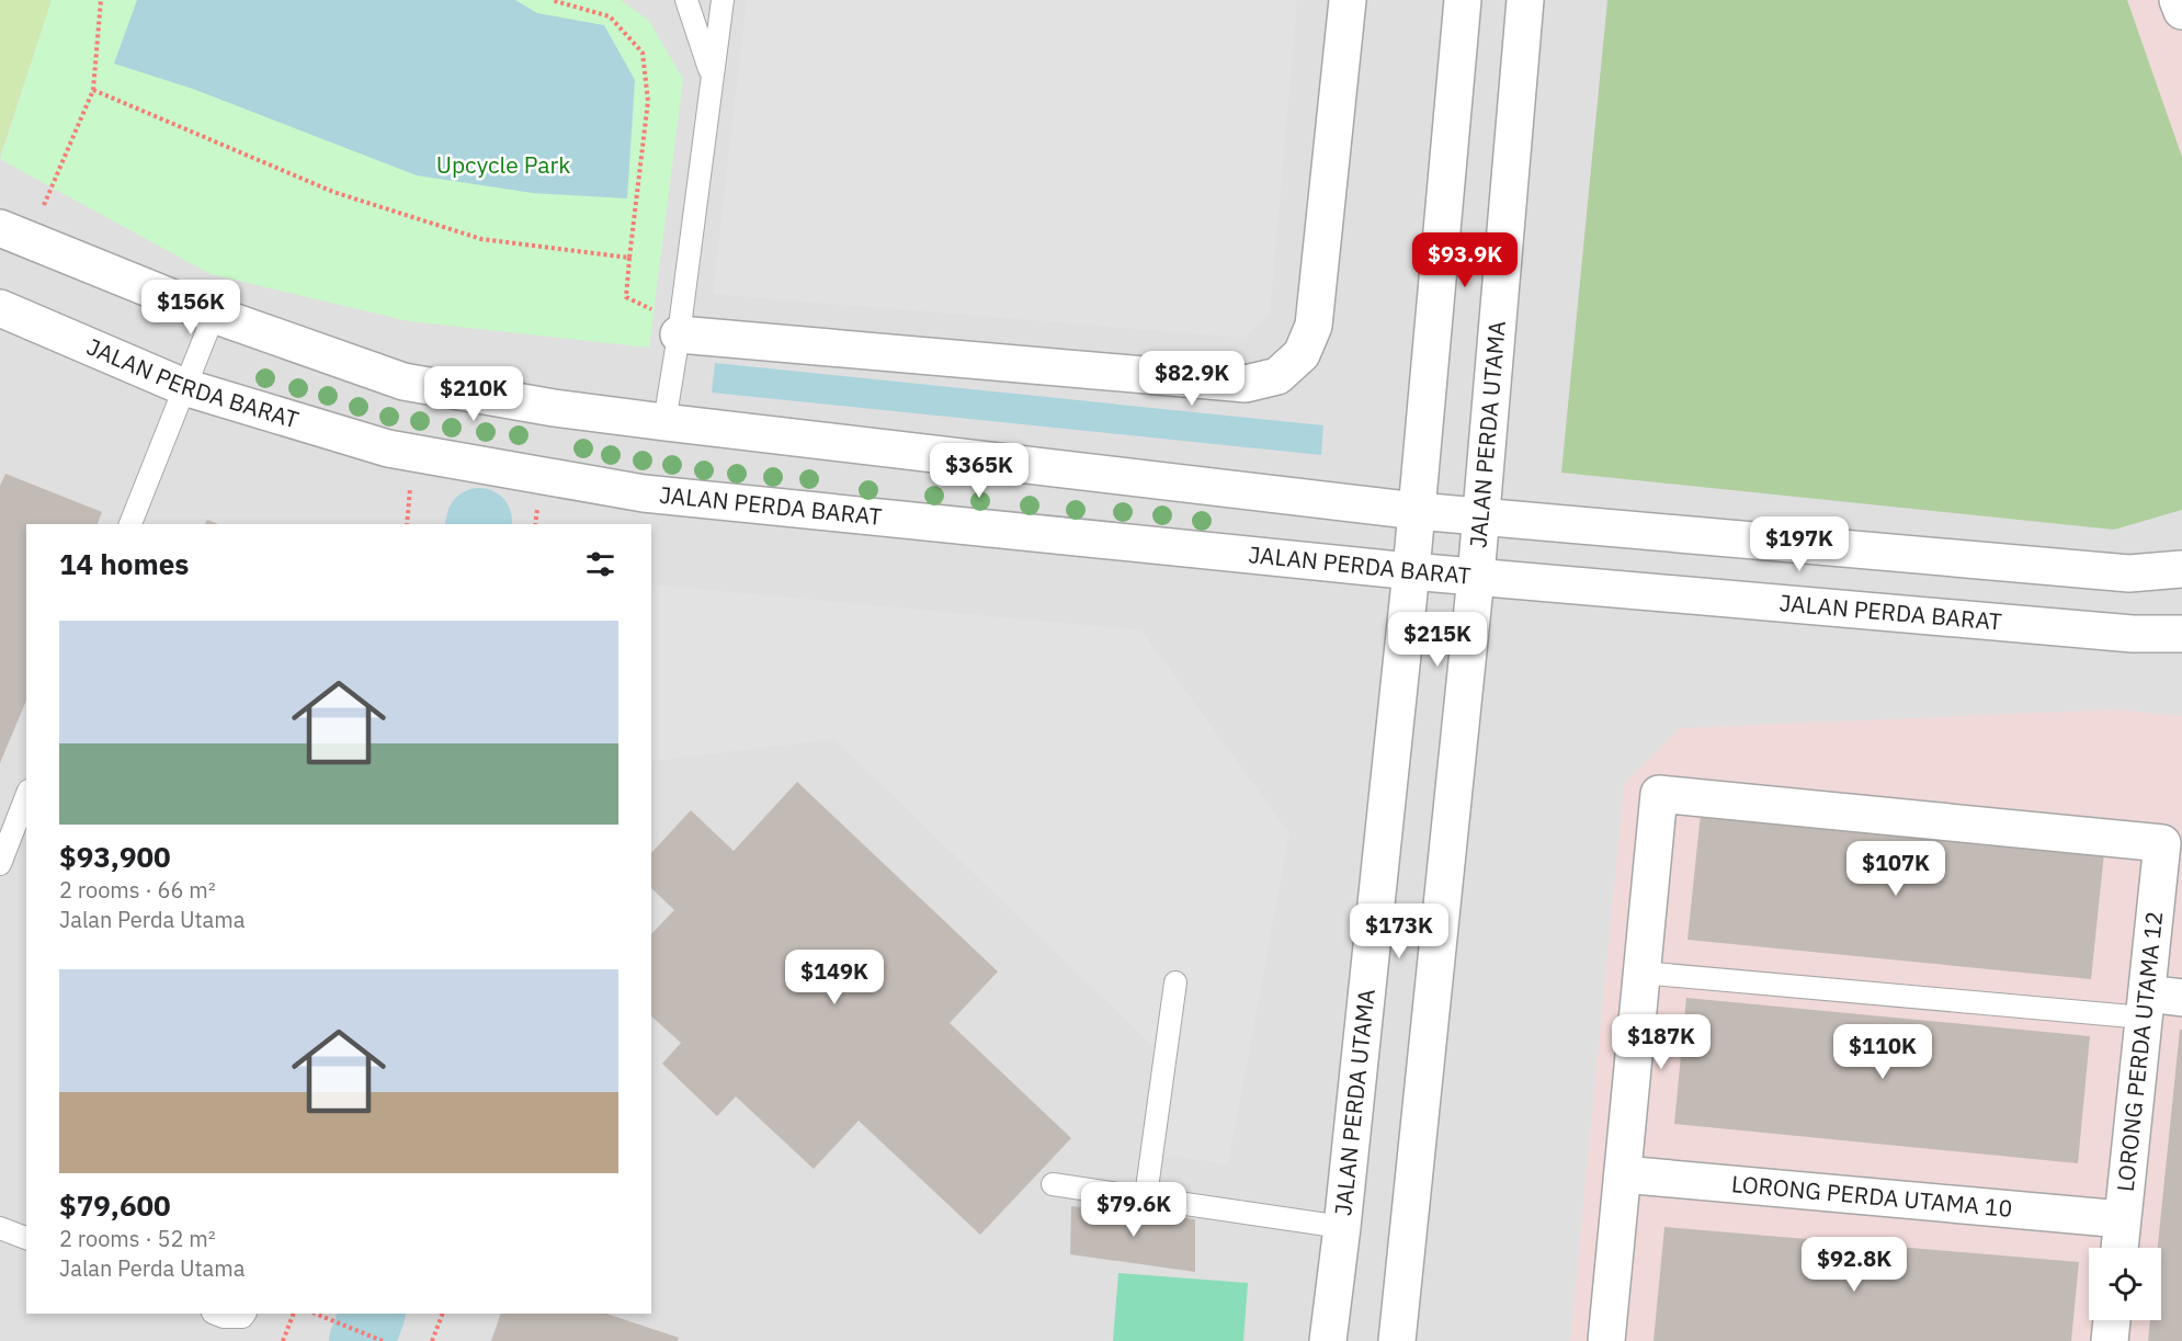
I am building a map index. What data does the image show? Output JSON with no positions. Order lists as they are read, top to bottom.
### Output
{
  "streets": {
    "street": [
      "JALAN PERDA BARAT",
      "JALAN PERDA UTAMA",
      "LORONG PERDA UTAMA 12",
      "LORONG PERDA UTAMA 10"
    ]
  },
  "crossings": [
    ["JALAN PERDA BARAT", "JALAN PERDA UTAMA"],
    ["LORONG PERDA UTAMA 12", "LORONG PERDA UTAMA 10"]
  ],
  "parks": ["Upcycle Park"],
  "page": {
    "price": [
      "$93.9K",
      "$156K",
      "$82.9K",
      "$210K",
      "$365K",
      "$197K",
      "$215K",
      "$107K",
      "$173K",
      "$149K",
      "$187K",
      "$110K",
      "$79.6K",
      "$92.8K"
    ],
    "heading": "14 homes",
    "list": [
      {
        "name": "$93,900",
        "note": "2 rooms · 66 m² · Jalan Perda Utama"
      },
      {
        "name": "$79,600",
        "note": "2 rooms · 52 m² · Jalan Perda Utama"
      }
    ]
  }
}
